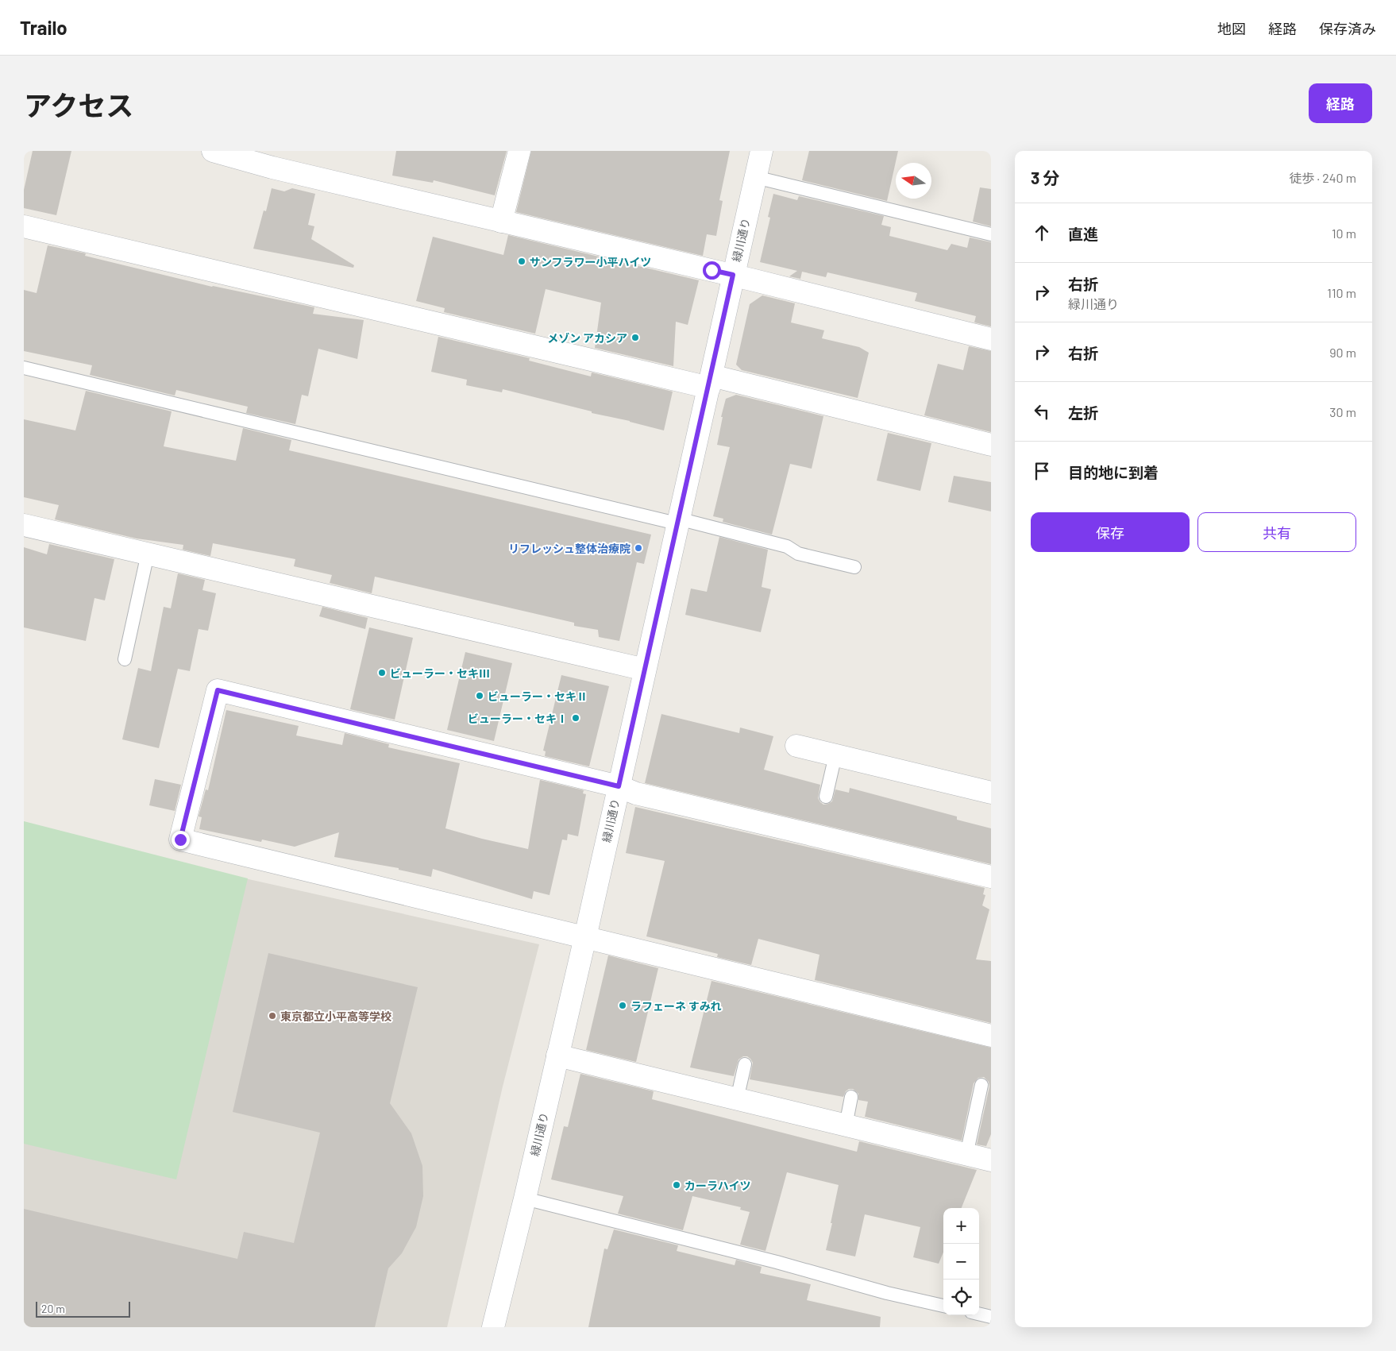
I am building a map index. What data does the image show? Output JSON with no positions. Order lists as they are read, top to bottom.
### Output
{
  "streets": {
    "street": ["緑川通り"]
  },
  "places": [
    "サンフラワー小平ハイツ",
    "メゾン アカシア",
    "リフレッシュ整体治療院",
    "ビューラー・セキⅢ",
    "ビューラー・セキⅡ",
    "ビューラー・セキⅠ",
    "ラフェーネ すみれ",
    "東京都立小平高等学校",
    "カーラハイツ"
  ],
  "scale_bar": "20 m",
  "north": "left",
  "page": {
    "header": "Trailo",
    "nav": ["地図", "経路", "保存済み"],
    "title": "アクセス",
    "buttons": [
      "経路",
      ["保存", "共有"]
    ],
    "heading": ["3 分", "徒歩 · 240 m"],
    "list": [
      ["直進", "10 m"],
      ["右折", "緑川通り", "110 m"],
      ["右折", "90 m"],
      ["左折", "30 m"],
      "目的地に到着"
    ],
    "map_buttons": ["+", "−"],
    "scale": "20 m"
  }
}
